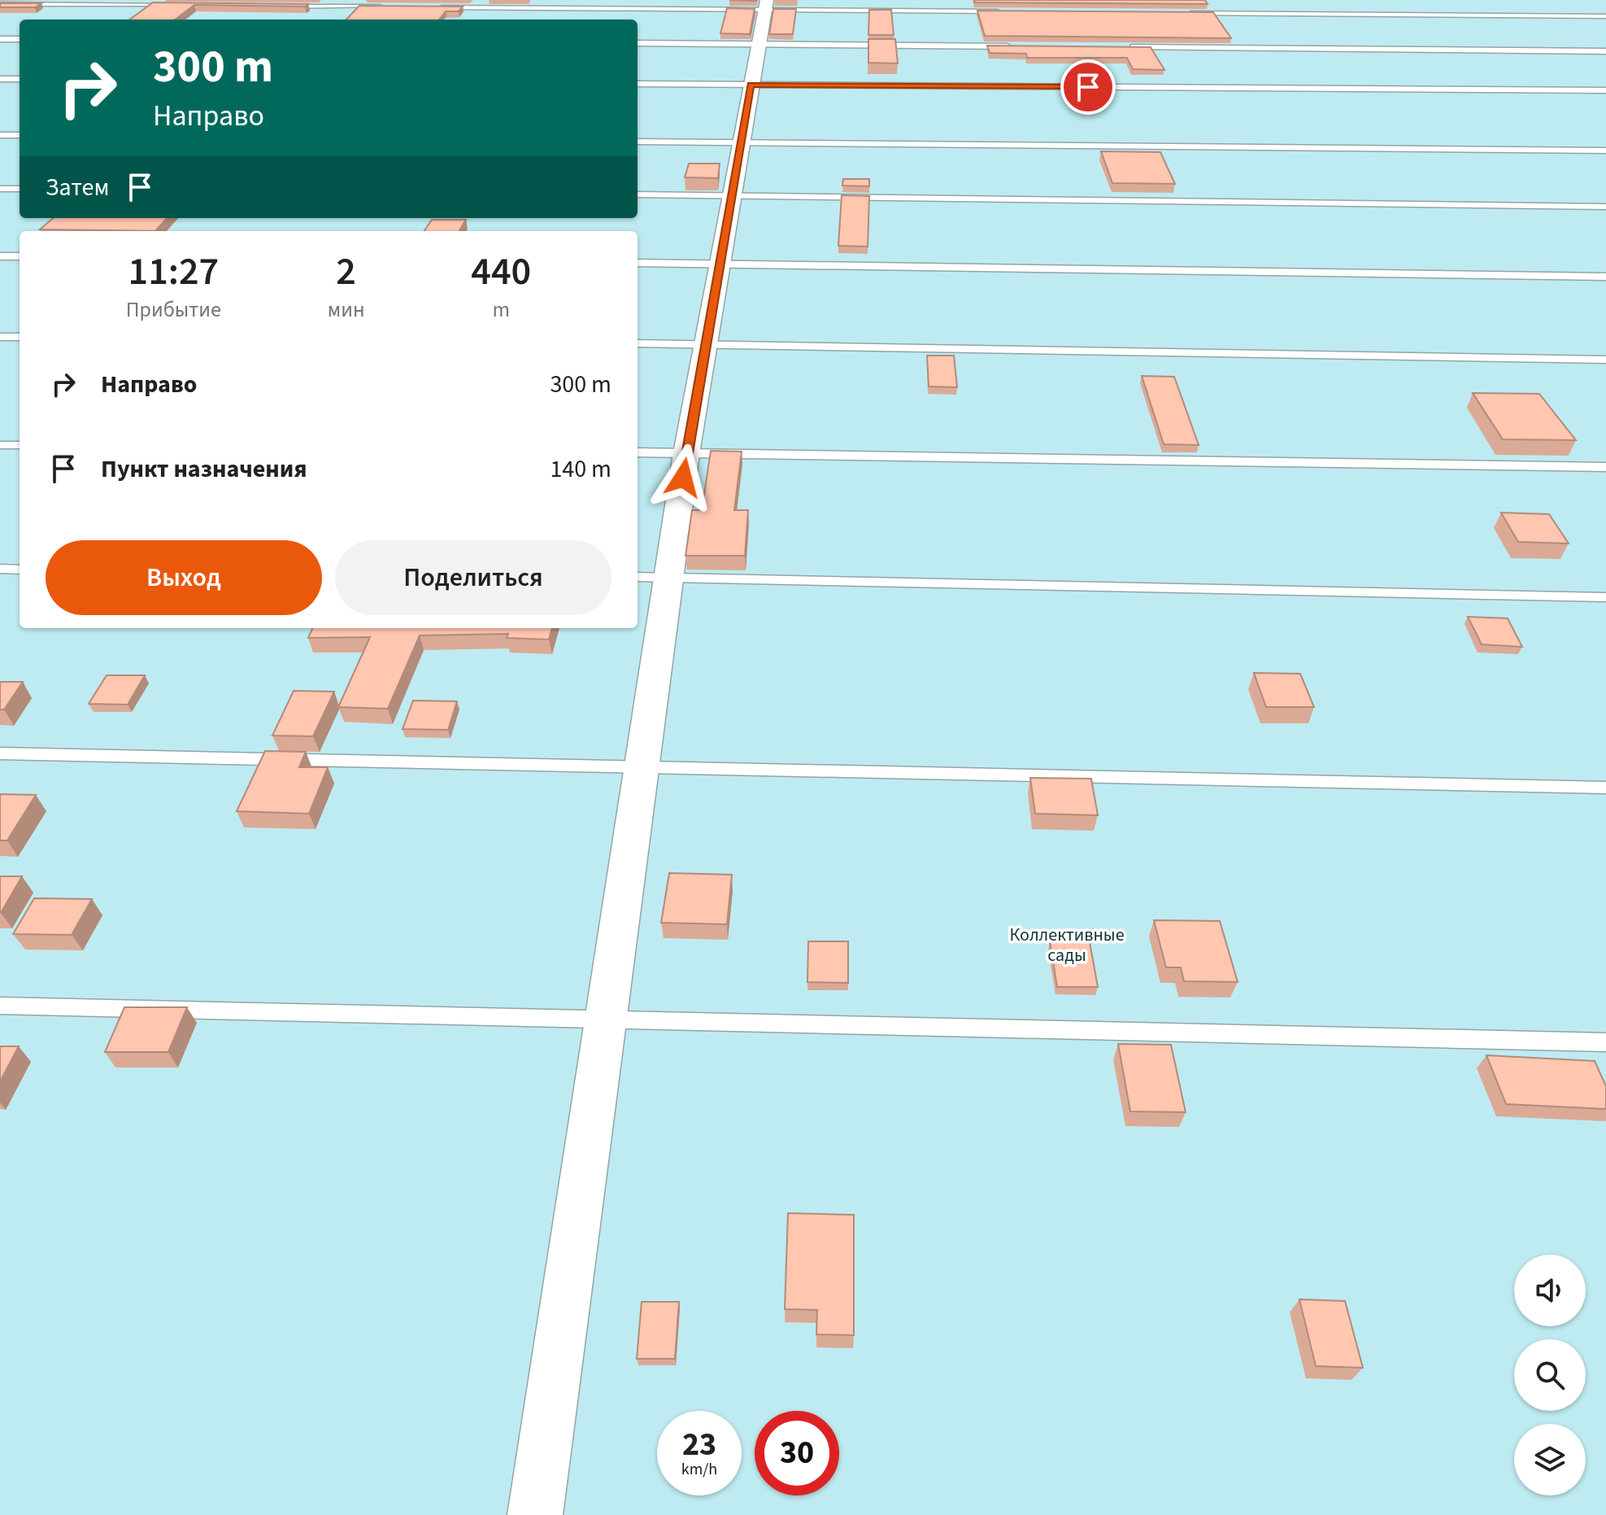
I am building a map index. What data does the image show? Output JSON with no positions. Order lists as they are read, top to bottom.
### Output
{
  "parks": ["Коллективные сады"],
  "page": {
    "turn": ["300 m", "Направо"],
    "then": "Затем",
    "eta": [
      "11:27",
      "Прибытие",
      "2",
      "мин",
      "440",
      "m"
    ],
    "list": [
      {
        "name": "Направо",
        "value": "300 m"
      },
      {
        "name": "Пункт назначения",
        "value": "140 m"
      }
    ],
    "buttons": ["Выход", "Поделиться"],
    "speed": "23 km/h",
    "limit": "30"
  }
}
